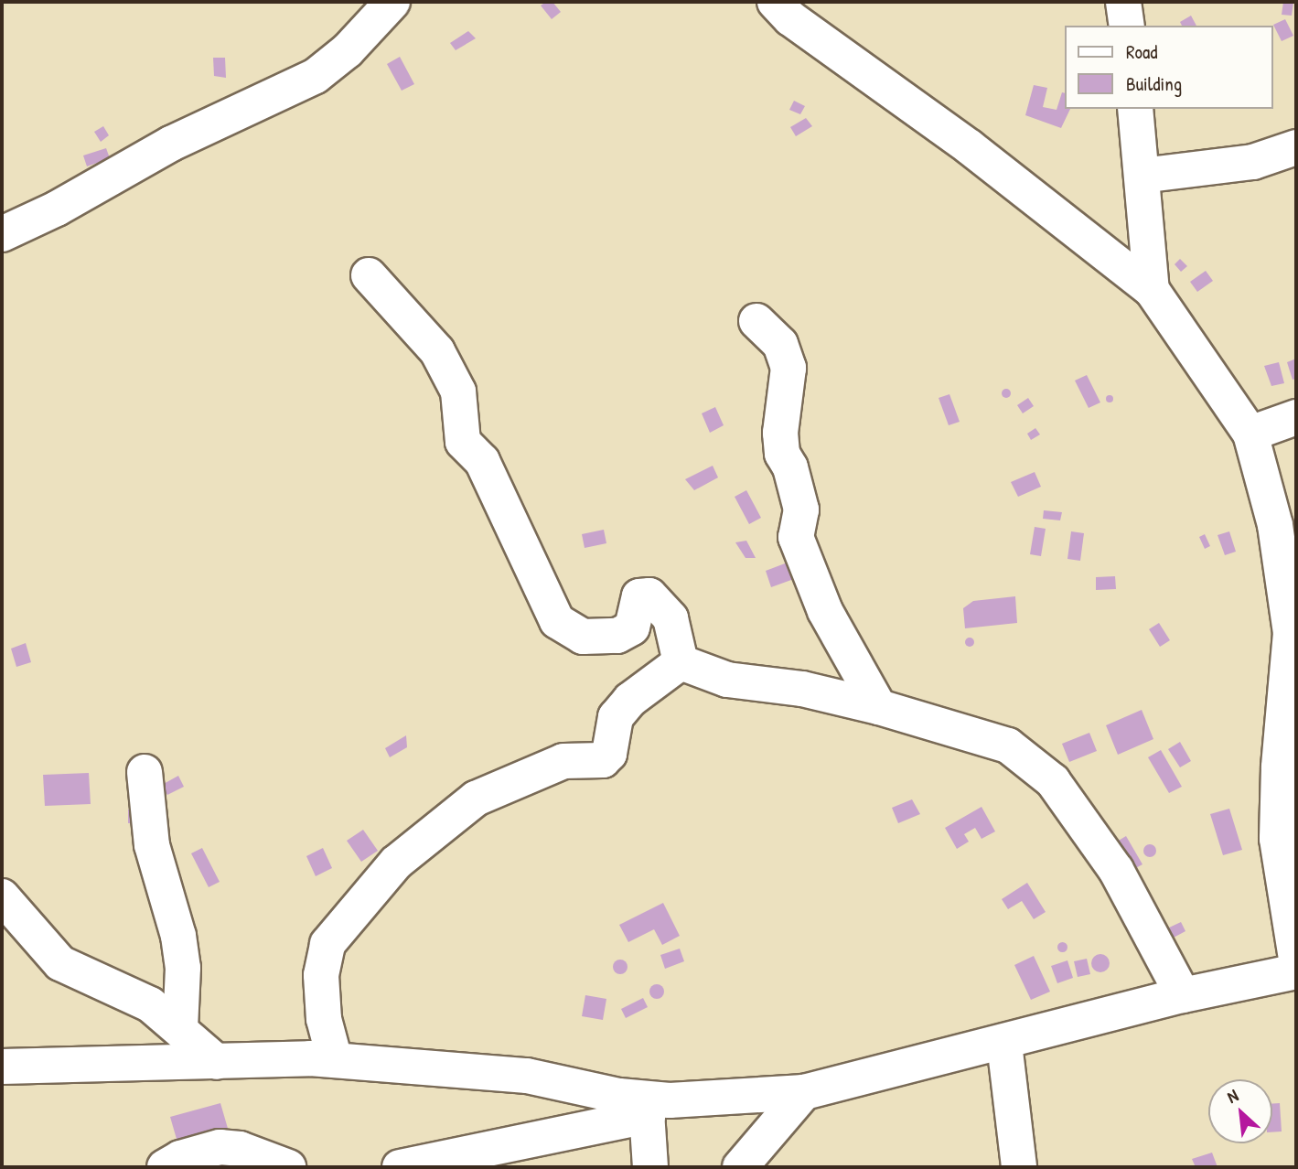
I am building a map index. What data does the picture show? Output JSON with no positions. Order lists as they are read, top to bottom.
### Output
{
  "legend": ["Road", "Building"],
  "north": "top left"
}
